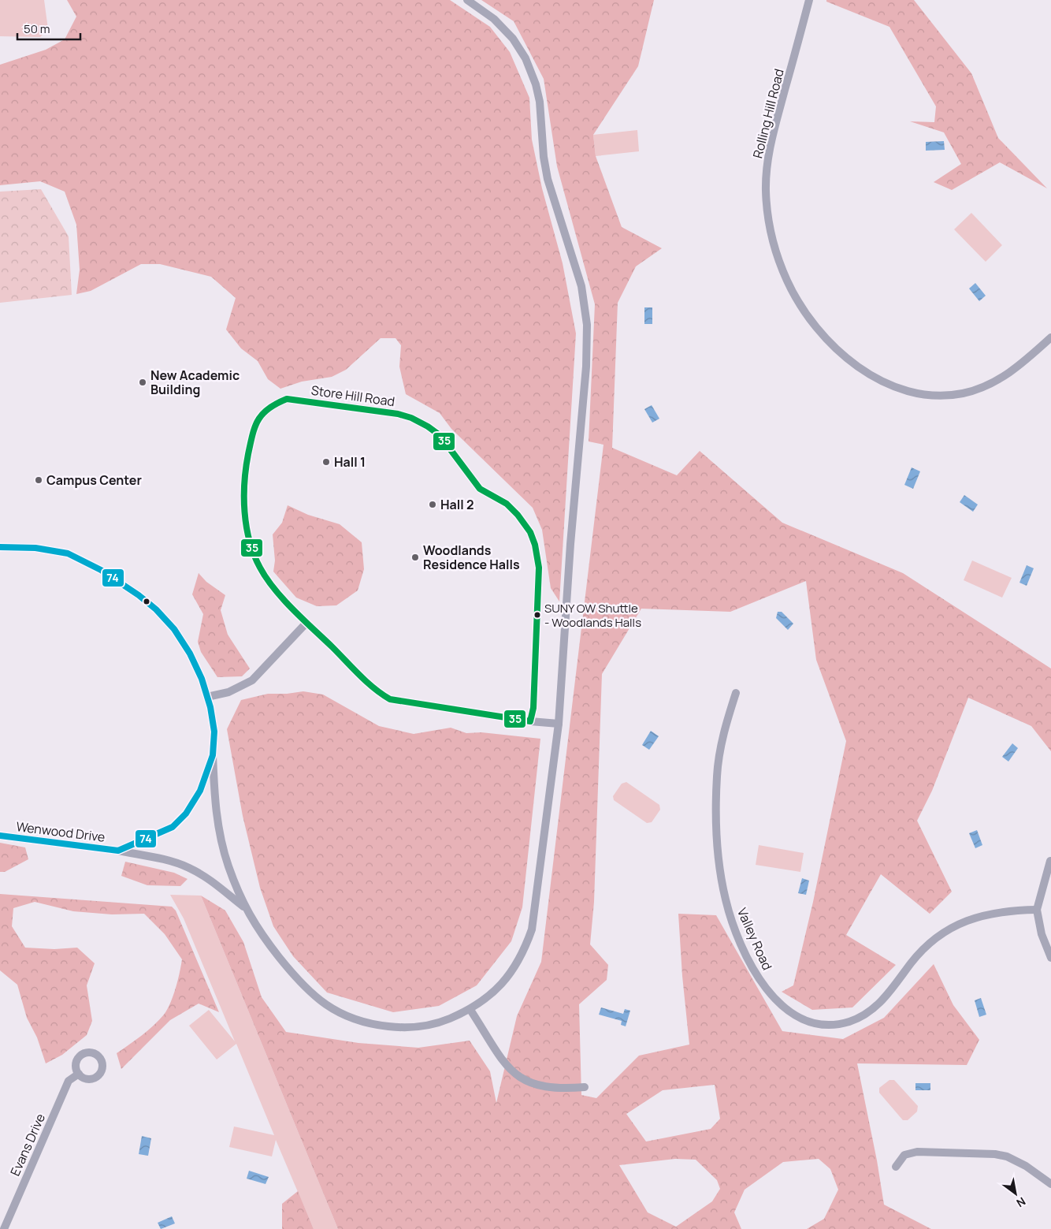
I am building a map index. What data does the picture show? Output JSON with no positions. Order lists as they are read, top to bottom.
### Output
{
  "streets": {
    "street": [
      "Rolling Hill Road",
      "Store Hill Road",
      "Wenwood Drive",
      "Valley Road",
      "Evans Drive"
    ]
  },
  "places": [
    "New Academic Building",
    "Hall 1",
    "Campus Center",
    "Hall 2",
    "Woodlands Residence Halls",
    "SUNY OW Shuttle - Woodlands Halls"
  ],
  "lines": ["transit line 35", "transit line 74"],
  "scale_bar": "50 m",
  "north": "bottom right"
}
